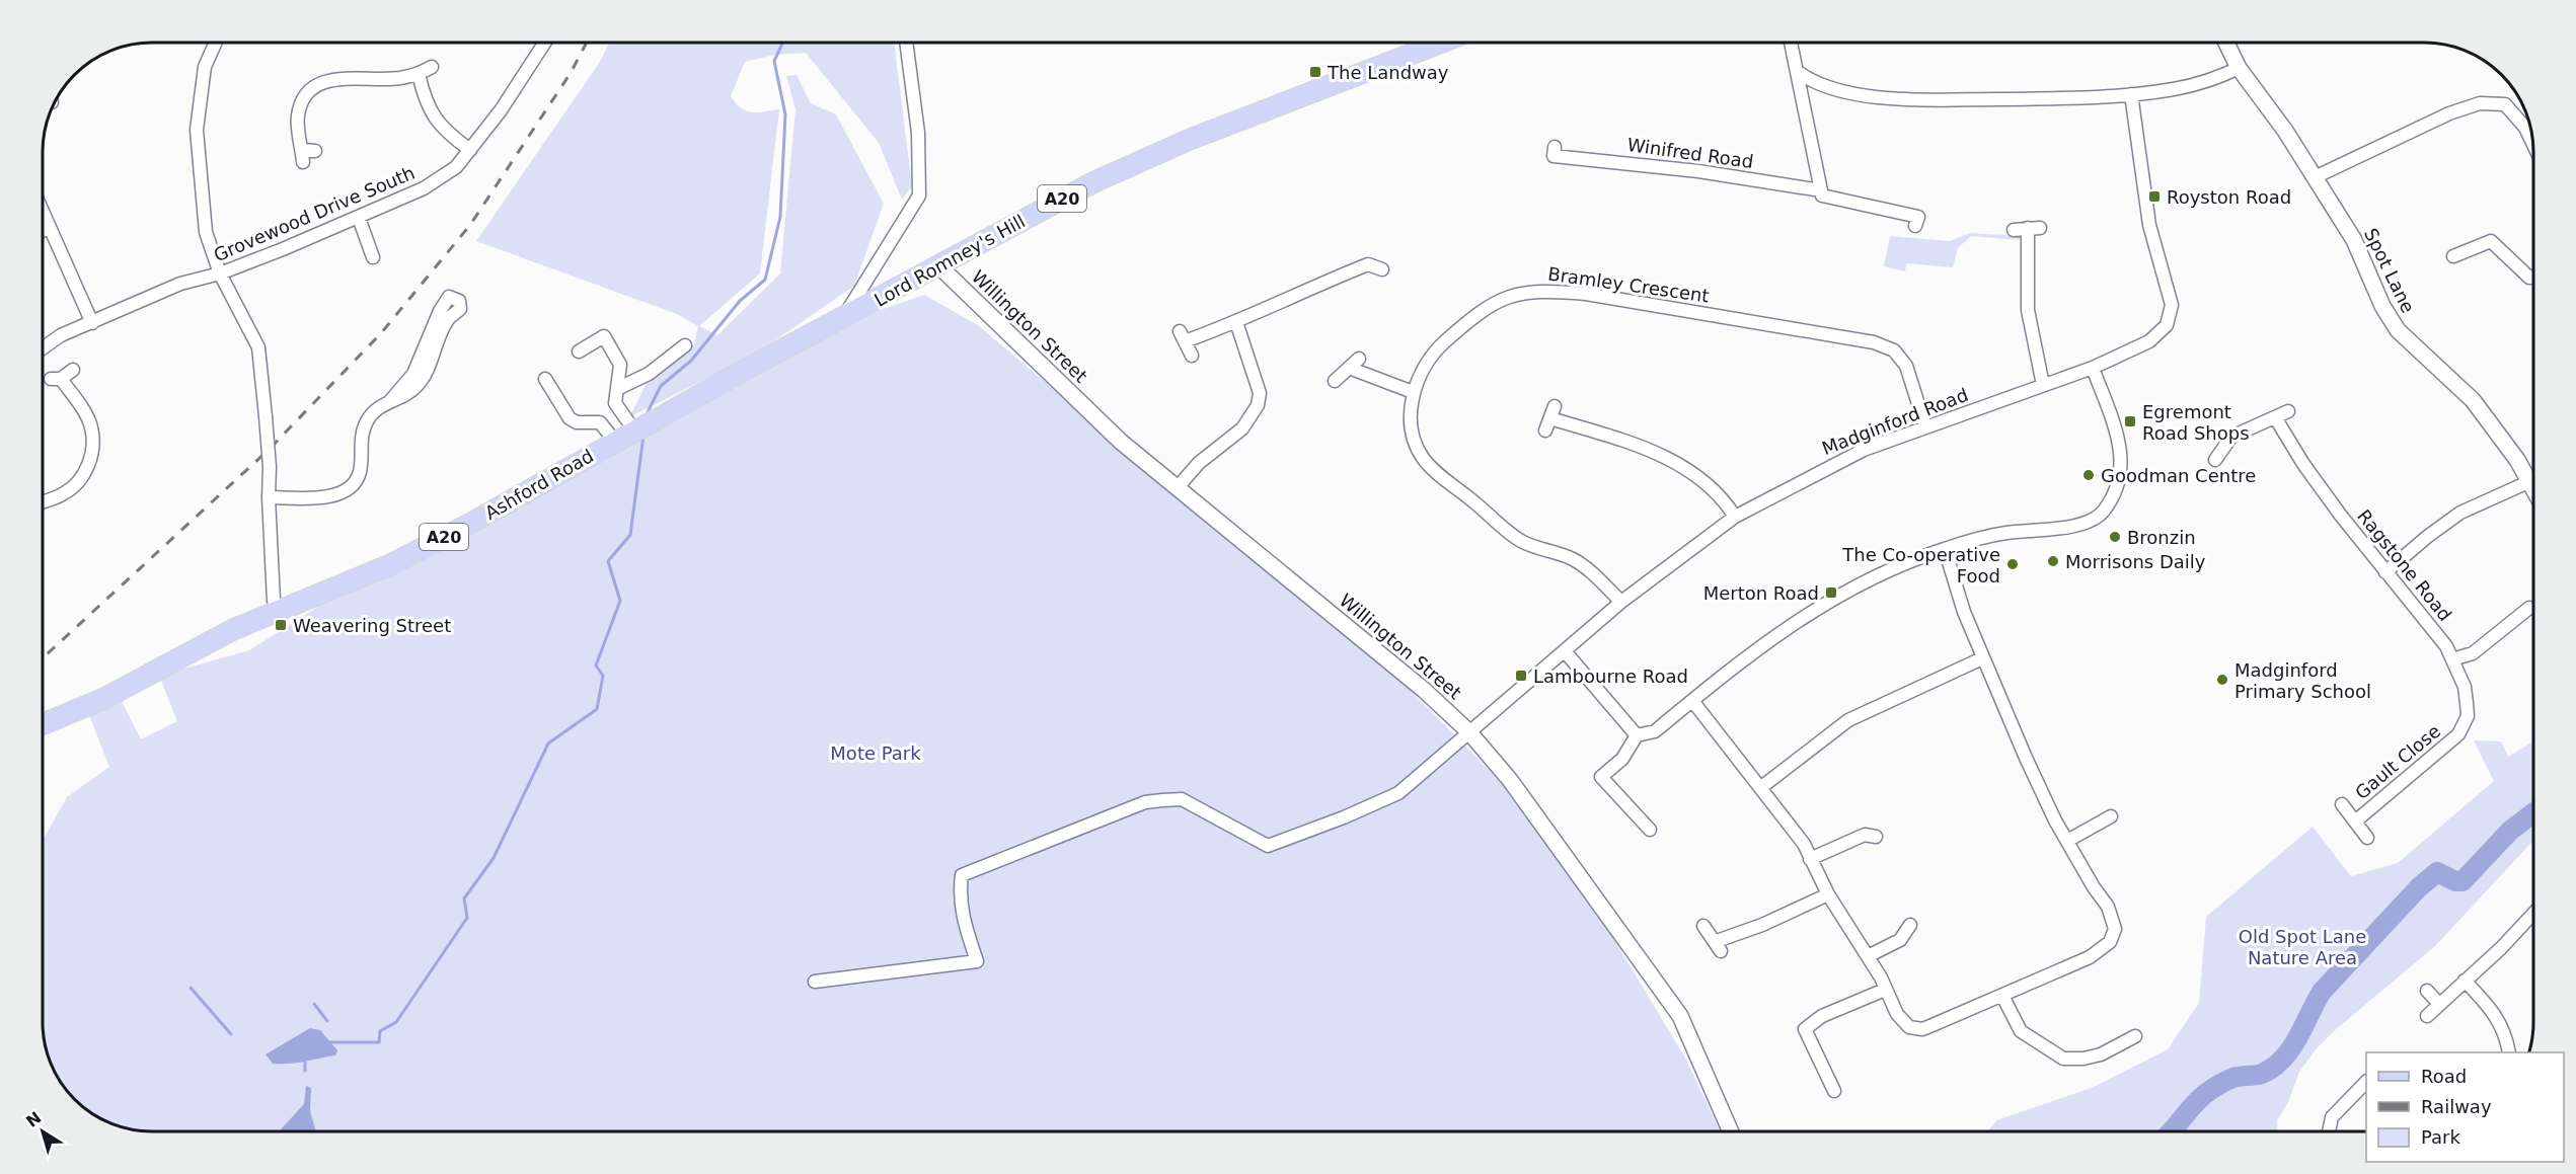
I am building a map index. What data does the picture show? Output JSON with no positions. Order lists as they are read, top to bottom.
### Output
{
  "streets": {
    "main road": ["A20", "Lord Romney's Hill", "Ashford Road"],
    "street": [
      "Winifred Road",
      "Grovewood Drive South",
      "Spot Lane",
      "Bramley Crescent",
      "Willington Street",
      "Madginford Road",
      "Ragstone Road",
      "Gault Close"
    ]
  },
  "crossings": [
    ["Lord Romney's Hill", "Willington Street"],
    ["Lord Romney's Hill", "Ashford Road"],
    ["Bramley Crescent", "Madginford Road"],
    ["Willington Street", "Madginford Road"],
    ["Ragstone Road", "Gault Close"]
  ],
  "parks": ["Mote Park", "Old Spot Lane Nature Area"],
  "places": {
    "transit": [
      "The Landway",
      "Royston Road",
      "Egremont Road Shops",
      "Merton Road",
      "Weavering Street",
      "Lambourne Road"
    ],
    "other": [
      "Goodman Centre",
      "Bronzin",
      "Morrisons Daily",
      "The Co-operative Food",
      "Madginford Primary School"
    ]
  },
  "legend": ["Road", "Railway", "Park"],
  "north": "top left"
}
